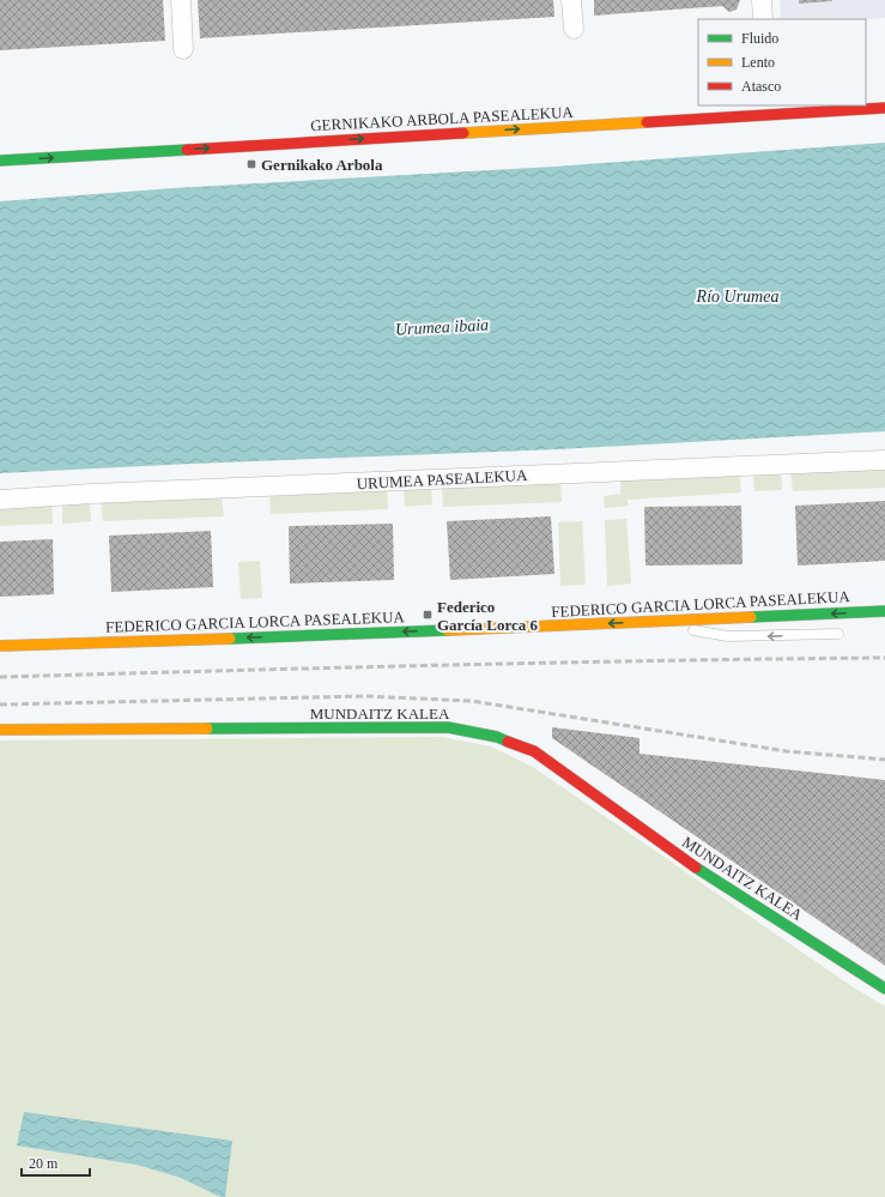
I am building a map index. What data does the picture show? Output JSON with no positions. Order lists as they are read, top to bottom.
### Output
{
  "streets": {
    "main road": ["GERNIKAKO ARBOLA PASEALEKUA", "FEDERICO GARCIA LORCA PASEALEKUA", "MUNDAITZ KALEA"],
    "street": ["URUMEA PASEALEKUA"]
  },
  "one_way": ["GERNIKAKO ARBOLA PASEALEKUA", "FEDERICO GARCIA LORCA PASEALEKUA"],
  "water": ["Río Urumea", "Urumea ibaia"],
  "places": {
    "transit": ["Gernikako Arbola", "Federico García Lorca 6"]
  },
  "legend": ["Fluido", "Lento", "Atasco"],
  "scale_bar": "20 m"
}
